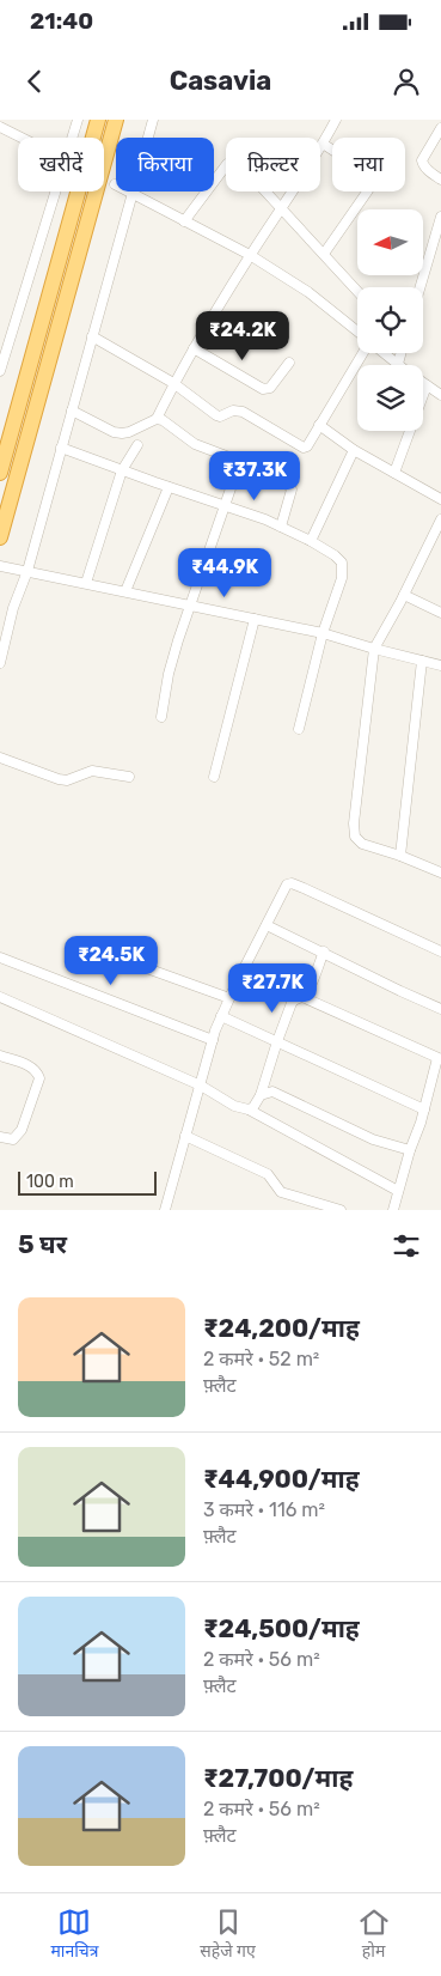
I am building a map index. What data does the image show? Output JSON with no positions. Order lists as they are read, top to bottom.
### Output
{
  "scale_bar": "100 m",
  "north": "left",
  "page": {
    "status": "21:40",
    "header": "Casavia",
    "chip": [
      "खरीदें",
      "किराया",
      "फ़िल्टर",
      "नया"
    ],
    "price": [
      "₹24.2K",
      "₹37.3K",
      "₹44.9K",
      "₹24.5K",
      "₹27.7K"
    ],
    "scale": "100 m",
    "heading": "5 घर",
    "list": [
      {
        "name": "₹24,200/माह",
        "note": "2 कमरे · 52 m² · फ़्लैट"
      },
      {
        "name": "₹44,900/माह",
        "note": "3 कमरे · 116 m² · फ़्लैट"
      },
      {
        "name": "₹24,500/माह",
        "note": "2 कमरे · 56 m² · फ़्लैट"
      },
      {
        "name": "₹27,700/माह",
        "note": "2 कमरे · 56 m² · फ़्लैट"
      }
    ],
    "tabs": ["मानचित्र", "सहेजे गए", "होम"]
  }
}
